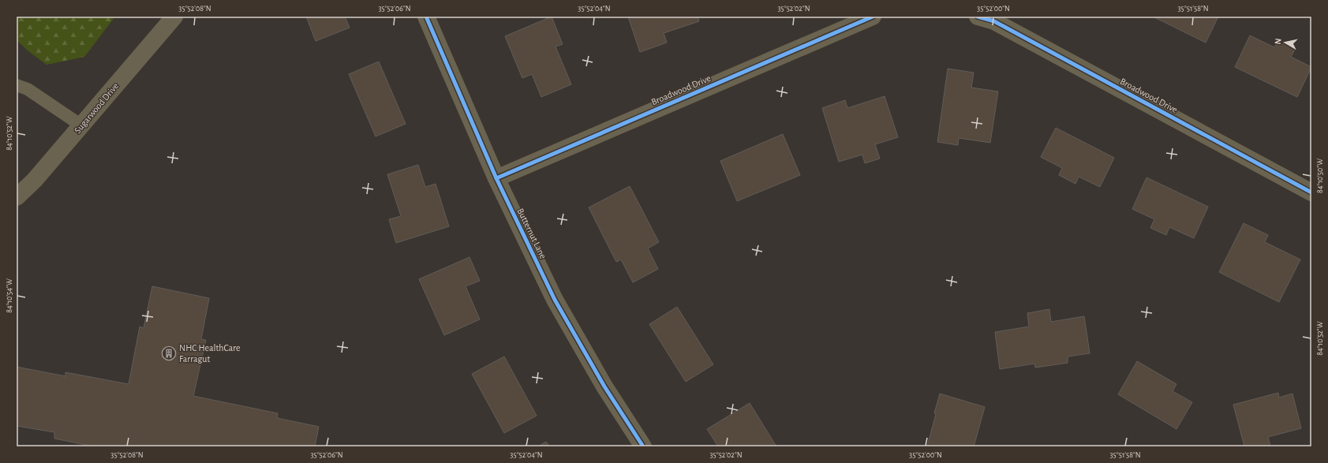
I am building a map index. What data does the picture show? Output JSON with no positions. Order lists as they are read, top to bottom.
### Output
{
  "streets": {
    "street": ["Broadwood Drive", "Sugarwood Drive", "Butternut Lane"]
  },
  "crossings": [
    ["Broadwood Drive", "Butternut Lane"]
  ],
  "places": {
    "building": ["NHC HealthCare Farragut"]
  },
  "north": "left",
  "coordinates": [
    "35°52'08\"N",
    "35°52'06\"N",
    "35°52'04\"N",
    "35°52'02\"N",
    "35°52'00\"N",
    "35°51'58\"N",
    "84°10'52\"W",
    "84°10'50\"W",
    "84°10'54\"W"
  ]
}
